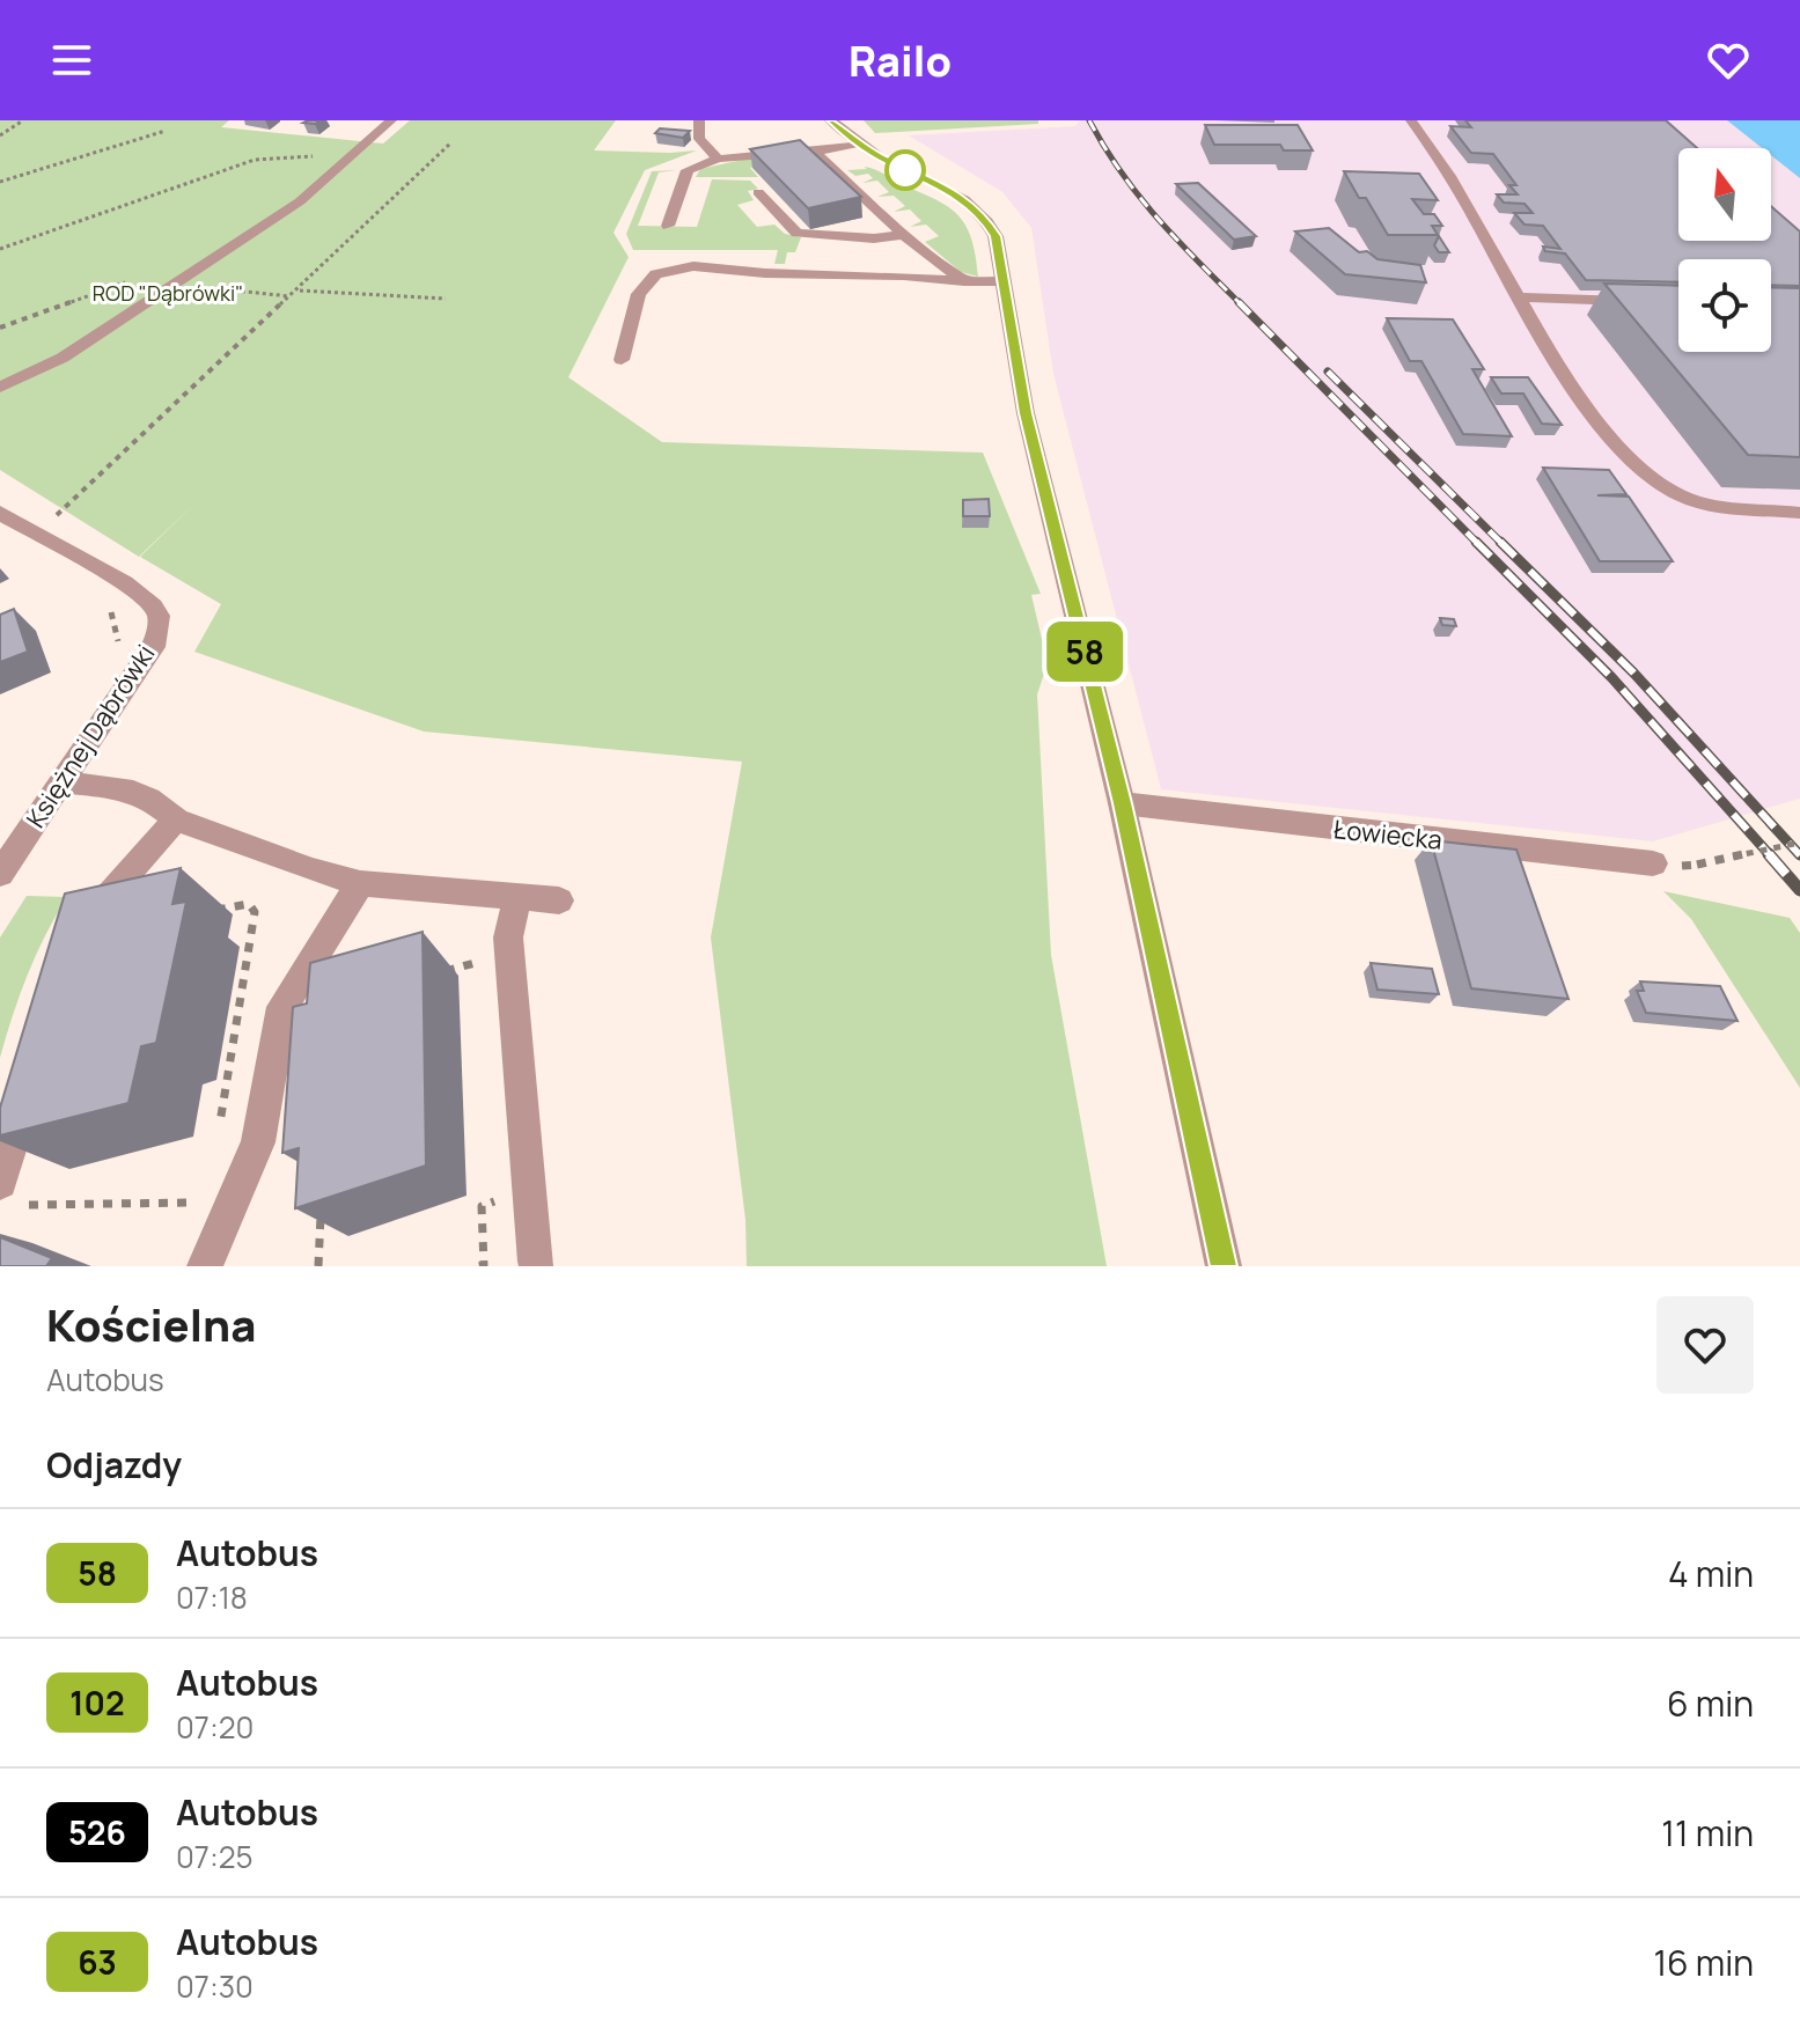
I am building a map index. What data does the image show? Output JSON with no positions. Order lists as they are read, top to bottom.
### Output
{
  "streets": {
    "street": ["Księżnej Dąbrówki", "Łowiecka"]
  },
  "parks": ["ROD \"Dąbrówki\""],
  "lines": ["bus line 58"],
  "north": "top",
  "page": {
    "header": "Railo",
    "on_map": "58",
    "heading": [
      ["Kościelna", "Autobus"],
      "Odjazdy"
    ],
    "list": [
      {
        "mark": "58",
        "name": "Autobus",
        "note": "07:18",
        "value": "4 min"
      },
      {
        "mark": "102",
        "name": "Autobus",
        "note": "07:20",
        "value": "6 min"
      },
      {
        "mark": "526",
        "name": "Autobus",
        "note": "07:25",
        "value": "11 min"
      },
      {
        "mark": "63",
        "name": "Autobus",
        "note": "07:30",
        "value": "16 min"
      }
    ]
  }
}
